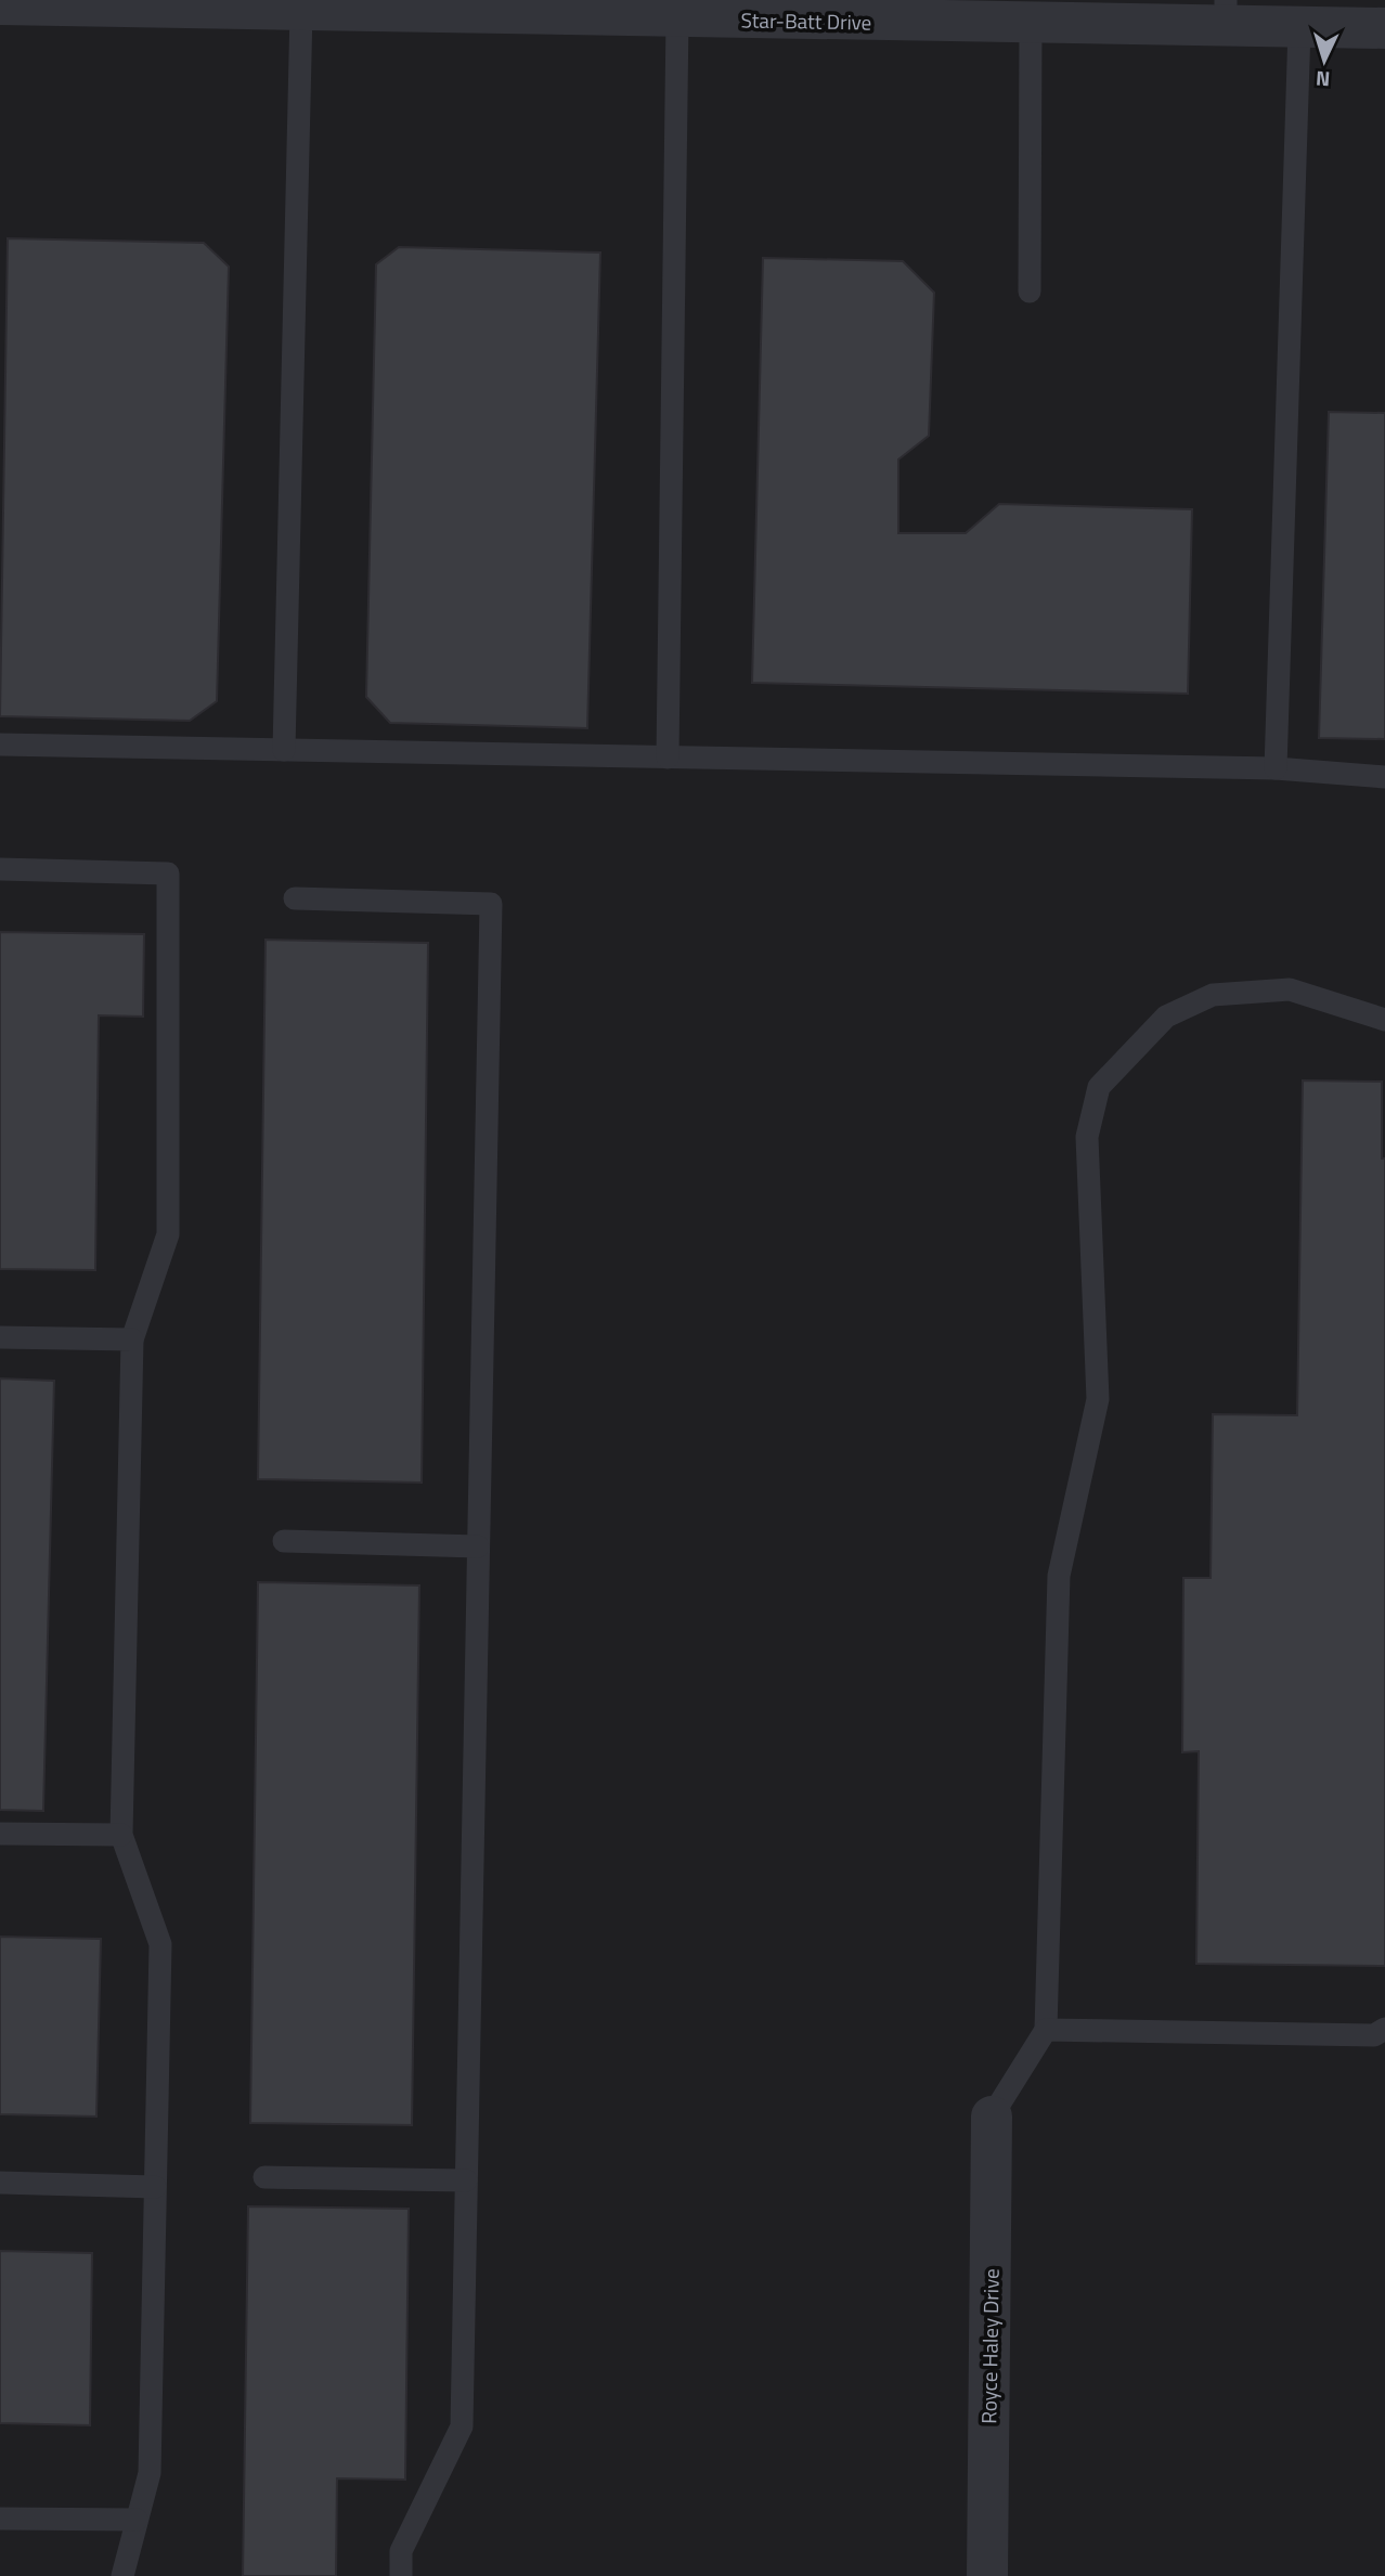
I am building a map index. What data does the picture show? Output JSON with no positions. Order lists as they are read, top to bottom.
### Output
{
  "streets": {
    "street": ["Star-Batt Drive", "Royce Haley Drive"]
  },
  "north": "bottom"
}
